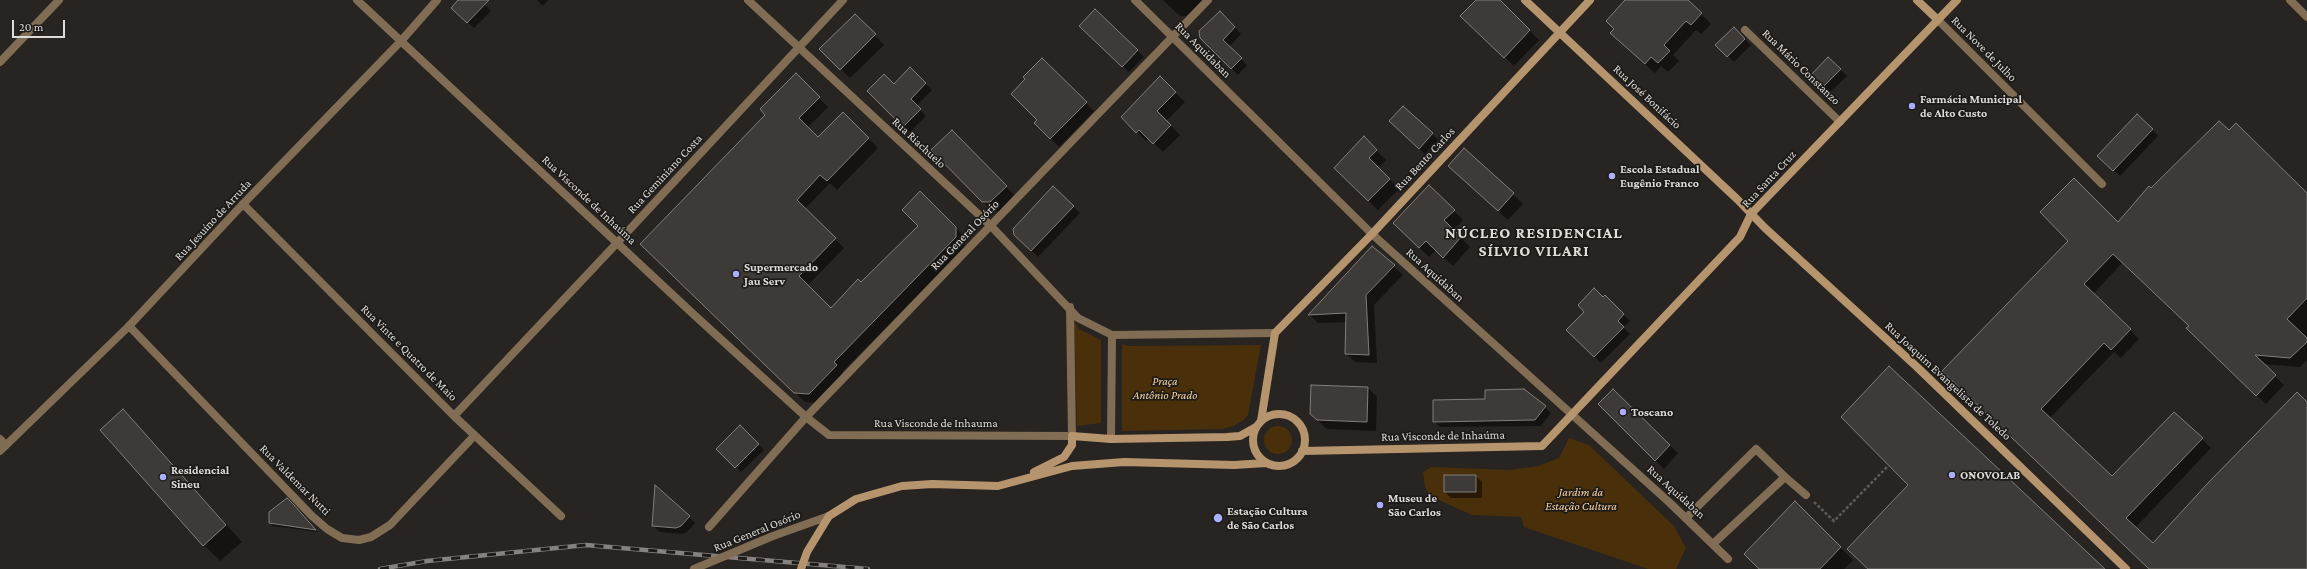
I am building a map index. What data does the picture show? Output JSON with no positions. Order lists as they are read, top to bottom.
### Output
{
  "streets": {
    "main road": [
      "Rua Nove de Julho",
      "Rua José Bonifácio",
      "Rua Bento Carlos",
      "Rua Santa Cruz",
      "Rua Visconde de Inhaúma",
      "Rua Joaquim Evangelista de Toledo"
    ],
    "street": [
      "Rua Aquidaban",
      "Rua Mário Constanzo",
      "Rua Riachuelo",
      "Rua Geminiano Costa",
      "Rua Jesuíno de Arruda",
      "Rua General Osório",
      "Rua Vinte e Quatro de Maio",
      "Rua Visconde de Inhauma",
      "Rua Valdemar Nutti"
    ]
  },
  "crossings": [
    ["Rua Nove de Julho", "Rua Santa Cruz"],
    ["Rua Aquidaban", "Rua Bento Carlos"],
    ["Rua Aquidaban", "Rua Santa Cruz"],
    ["Rua Aquidaban", "Rua Visconde de Inhaúma"],
    ["Rua Aquidaban", "Rua General Osório"],
    ["Rua Mário Constanzo", "Rua Santa Cruz"],
    ["Rua José Bonifácio", "Rua Bento Carlos"],
    ["Rua José Bonifácio", "Rua Santa Cruz"],
    ["Rua José Bonifácio", "Rua Joaquim Evangelista de Toledo"],
    ["Rua Riachuelo", "Rua Geminiano Costa"],
    ["Rua Riachuelo", "Rua General Osório"],
    ["Rua Geminiano Costa", "Rua Visconde de Inhaúma"],
    ["Rua Geminiano Costa", "Rua Vinte e Quatro de Maio"],
    ["Rua Santa Cruz", "Rua Visconde de Inhaúma"],
    ["Rua Santa Cruz", "Rua Joaquim Evangelista de Toledo"],
    ["Rua Visconde de Inhaúma", "Rua Jesuíno de Arruda"],
    ["Rua Visconde de Inhaúma", "Rua General Osório"],
    ["Rua Visconde de Inhaúma", "Rua Visconde de Inhauma"],
    ["Rua Jesuíno de Arruda", "Rua Vinte e Quatro de Maio"],
    ["Rua Jesuíno de Arruda", "Rua Valdemar Nutti"],
    ["Rua General Osório", "Rua Visconde de Inhauma"],
    ["Rua Vinte e Quatro de Maio", "Rua Valdemar Nutti"]
  ],
  "districts": ["NÚCLEO RESIDENCIAL SÍLVIO VILARI"],
  "parks": ["Praça Antônio Prado", "Jardim da Estação Cultura"],
  "places": [
    "Farmácia Municipal de Alto Custo",
    "Escola Estadual Eugênio Franco",
    "Supermercado Jau Serv",
    "Toscano",
    "ONOVOLAB",
    "Residencial Sineu",
    "Museu de São Carlos",
    "Estação Cultura de São Carlos"
  ],
  "scale_bar": "20 m"
}
